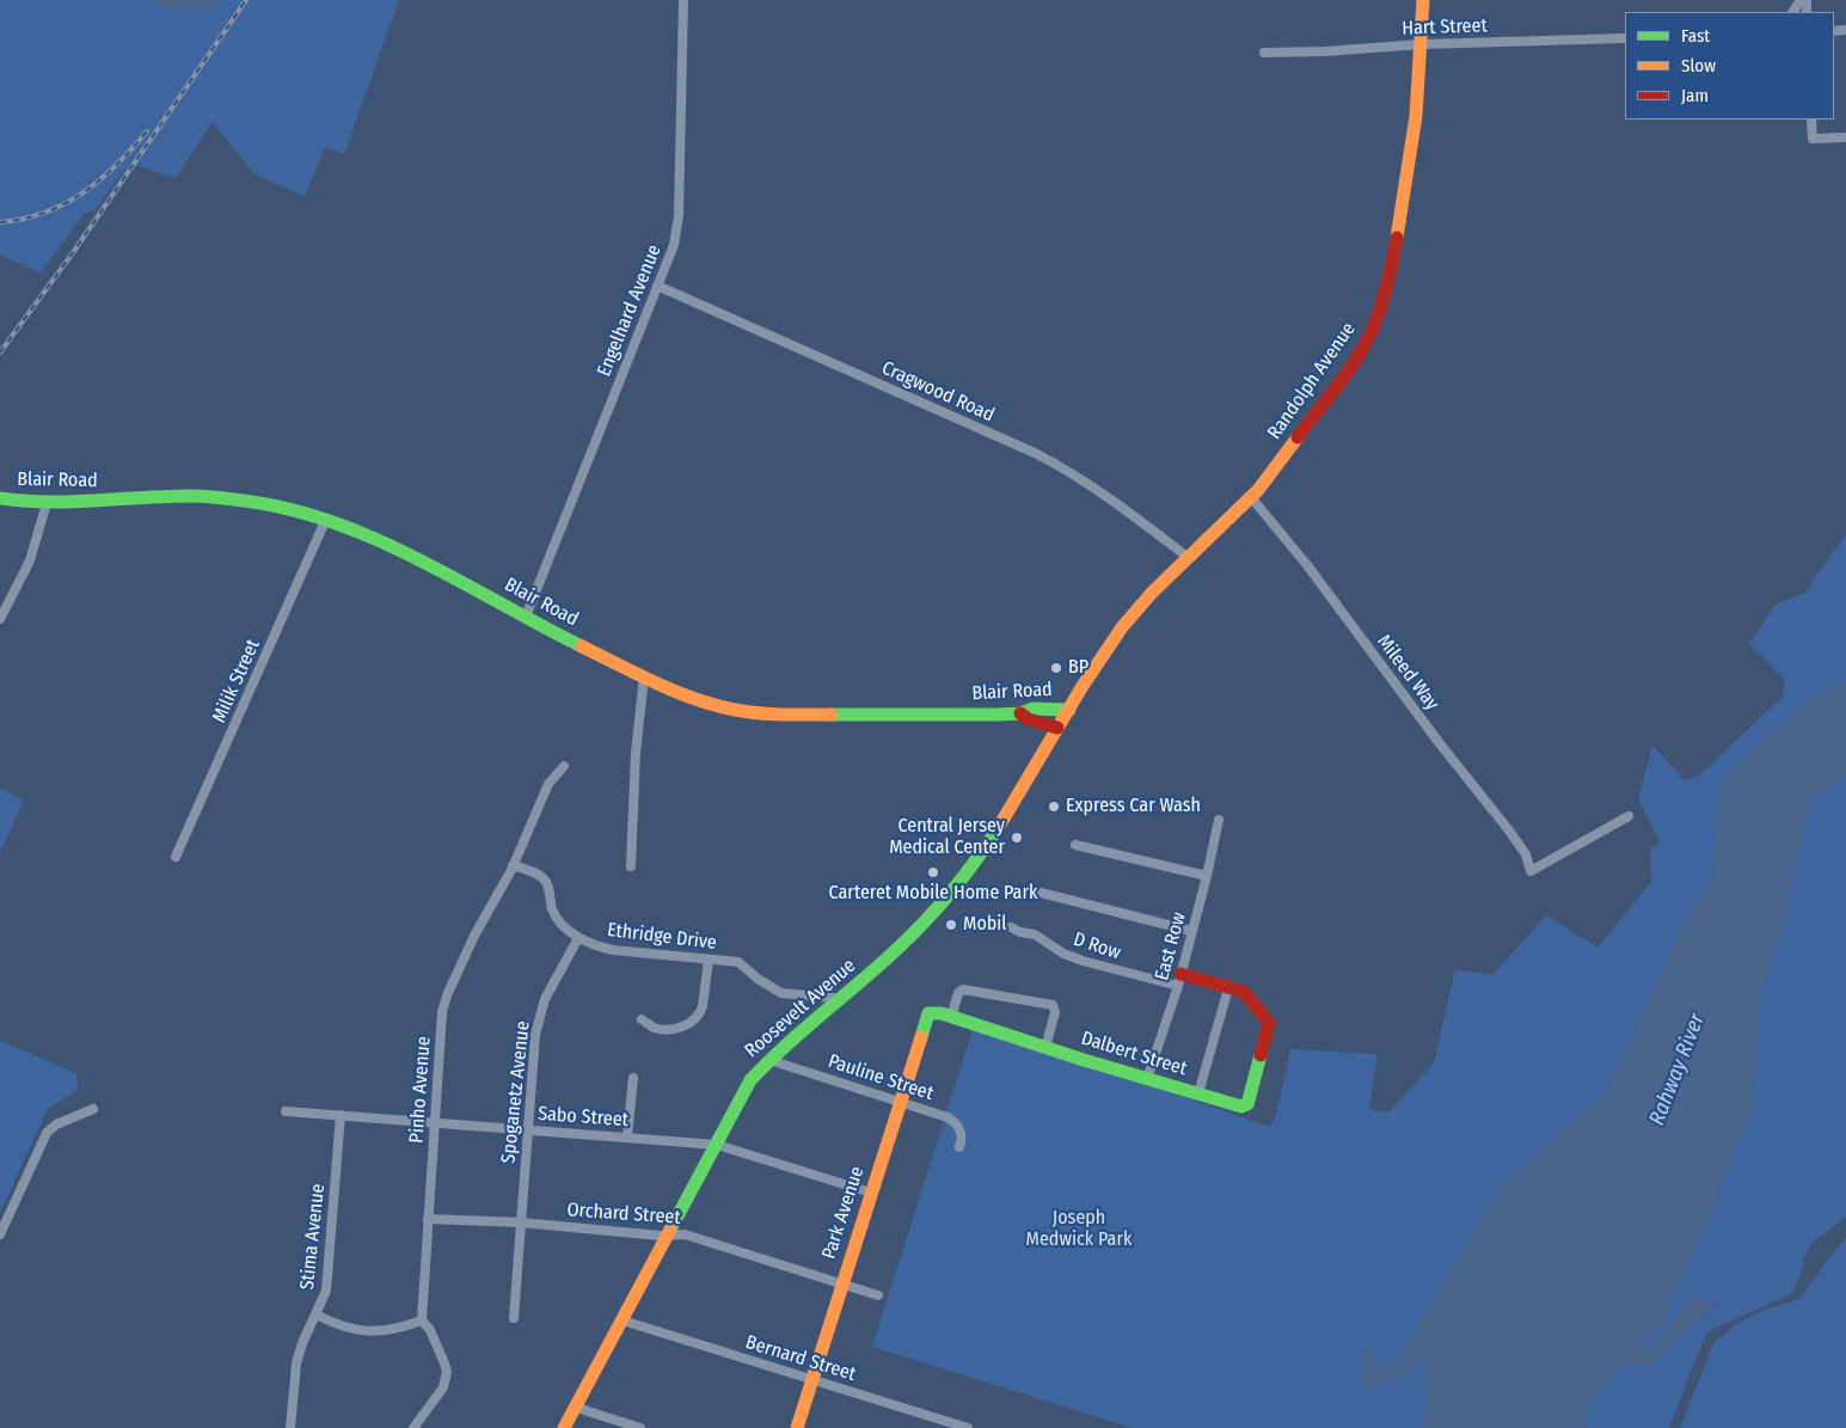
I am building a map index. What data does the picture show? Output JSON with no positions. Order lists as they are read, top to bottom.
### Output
{
  "streets": {
    "street": [
      "Hart Street",
      "Engelhard Avenue",
      "Randolph Avenue",
      "Cragwood Road",
      "Blair Road",
      "Mileed Way",
      "Milik Street",
      "Ethridge Drive",
      "D Row",
      "East Row",
      "Roosevelt Avenue",
      "Dalbert Street",
      "Pauline Street",
      "Pinho Avenue",
      "Spoganetz Avenue",
      "Sabo Street",
      "Park Avenue",
      "Orchard Street",
      "Stima Avenue",
      "Bernard Street"
    ]
  },
  "crossings": [
    ["Hart Street", "Randolph Avenue"],
    ["Engelhard Avenue", "Cragwood Road"],
    ["Engelhard Avenue", "Blair Road"],
    ["Randolph Avenue", "Cragwood Road"],
    ["Randolph Avenue", "Blair Road"],
    ["Randolph Avenue", "Mileed Way"],
    ["Randolph Avenue", "Roosevelt Avenue"],
    ["Blair Road", "Milik Street"],
    ["Blair Road", "Roosevelt Avenue"],
    ["Ethridge Drive", "Roosevelt Avenue"],
    ["Ethridge Drive", "Pinho Avenue"],
    ["Ethridge Drive", "Spoganetz Avenue"],
    ["D Row", "East Row"],
    ["East Row", "Dalbert Street"],
    ["Roosevelt Avenue", "Pauline Street"],
    ["Roosevelt Avenue", "Sabo Street"],
    ["Roosevelt Avenue", "Orchard Street"],
    ["Roosevelt Avenue", "Bernard Street"],
    ["Dalbert Street", "Park Avenue"],
    ["Pauline Street", "Park Avenue"],
    ["Pinho Avenue", "Sabo Street"],
    ["Pinho Avenue", "Orchard Street"],
    ["Spoganetz Avenue", "Sabo Street"],
    ["Spoganetz Avenue", "Orchard Street"],
    ["Sabo Street", "Park Avenue"],
    ["Sabo Street", "Stima Avenue"],
    ["Park Avenue", "Orchard Street"],
    ["Park Avenue", "Bernard Street"]
  ],
  "water": ["Rahway River"],
  "parks": ["Joseph Medwick Park"],
  "places": [
    "BP",
    "Express Car Wash",
    "Central Jersey Medical Center",
    "Carteret Mobile Home Park",
    "Mobil"
  ],
  "legend": ["Fast", "Slow", "Jam"]
}
